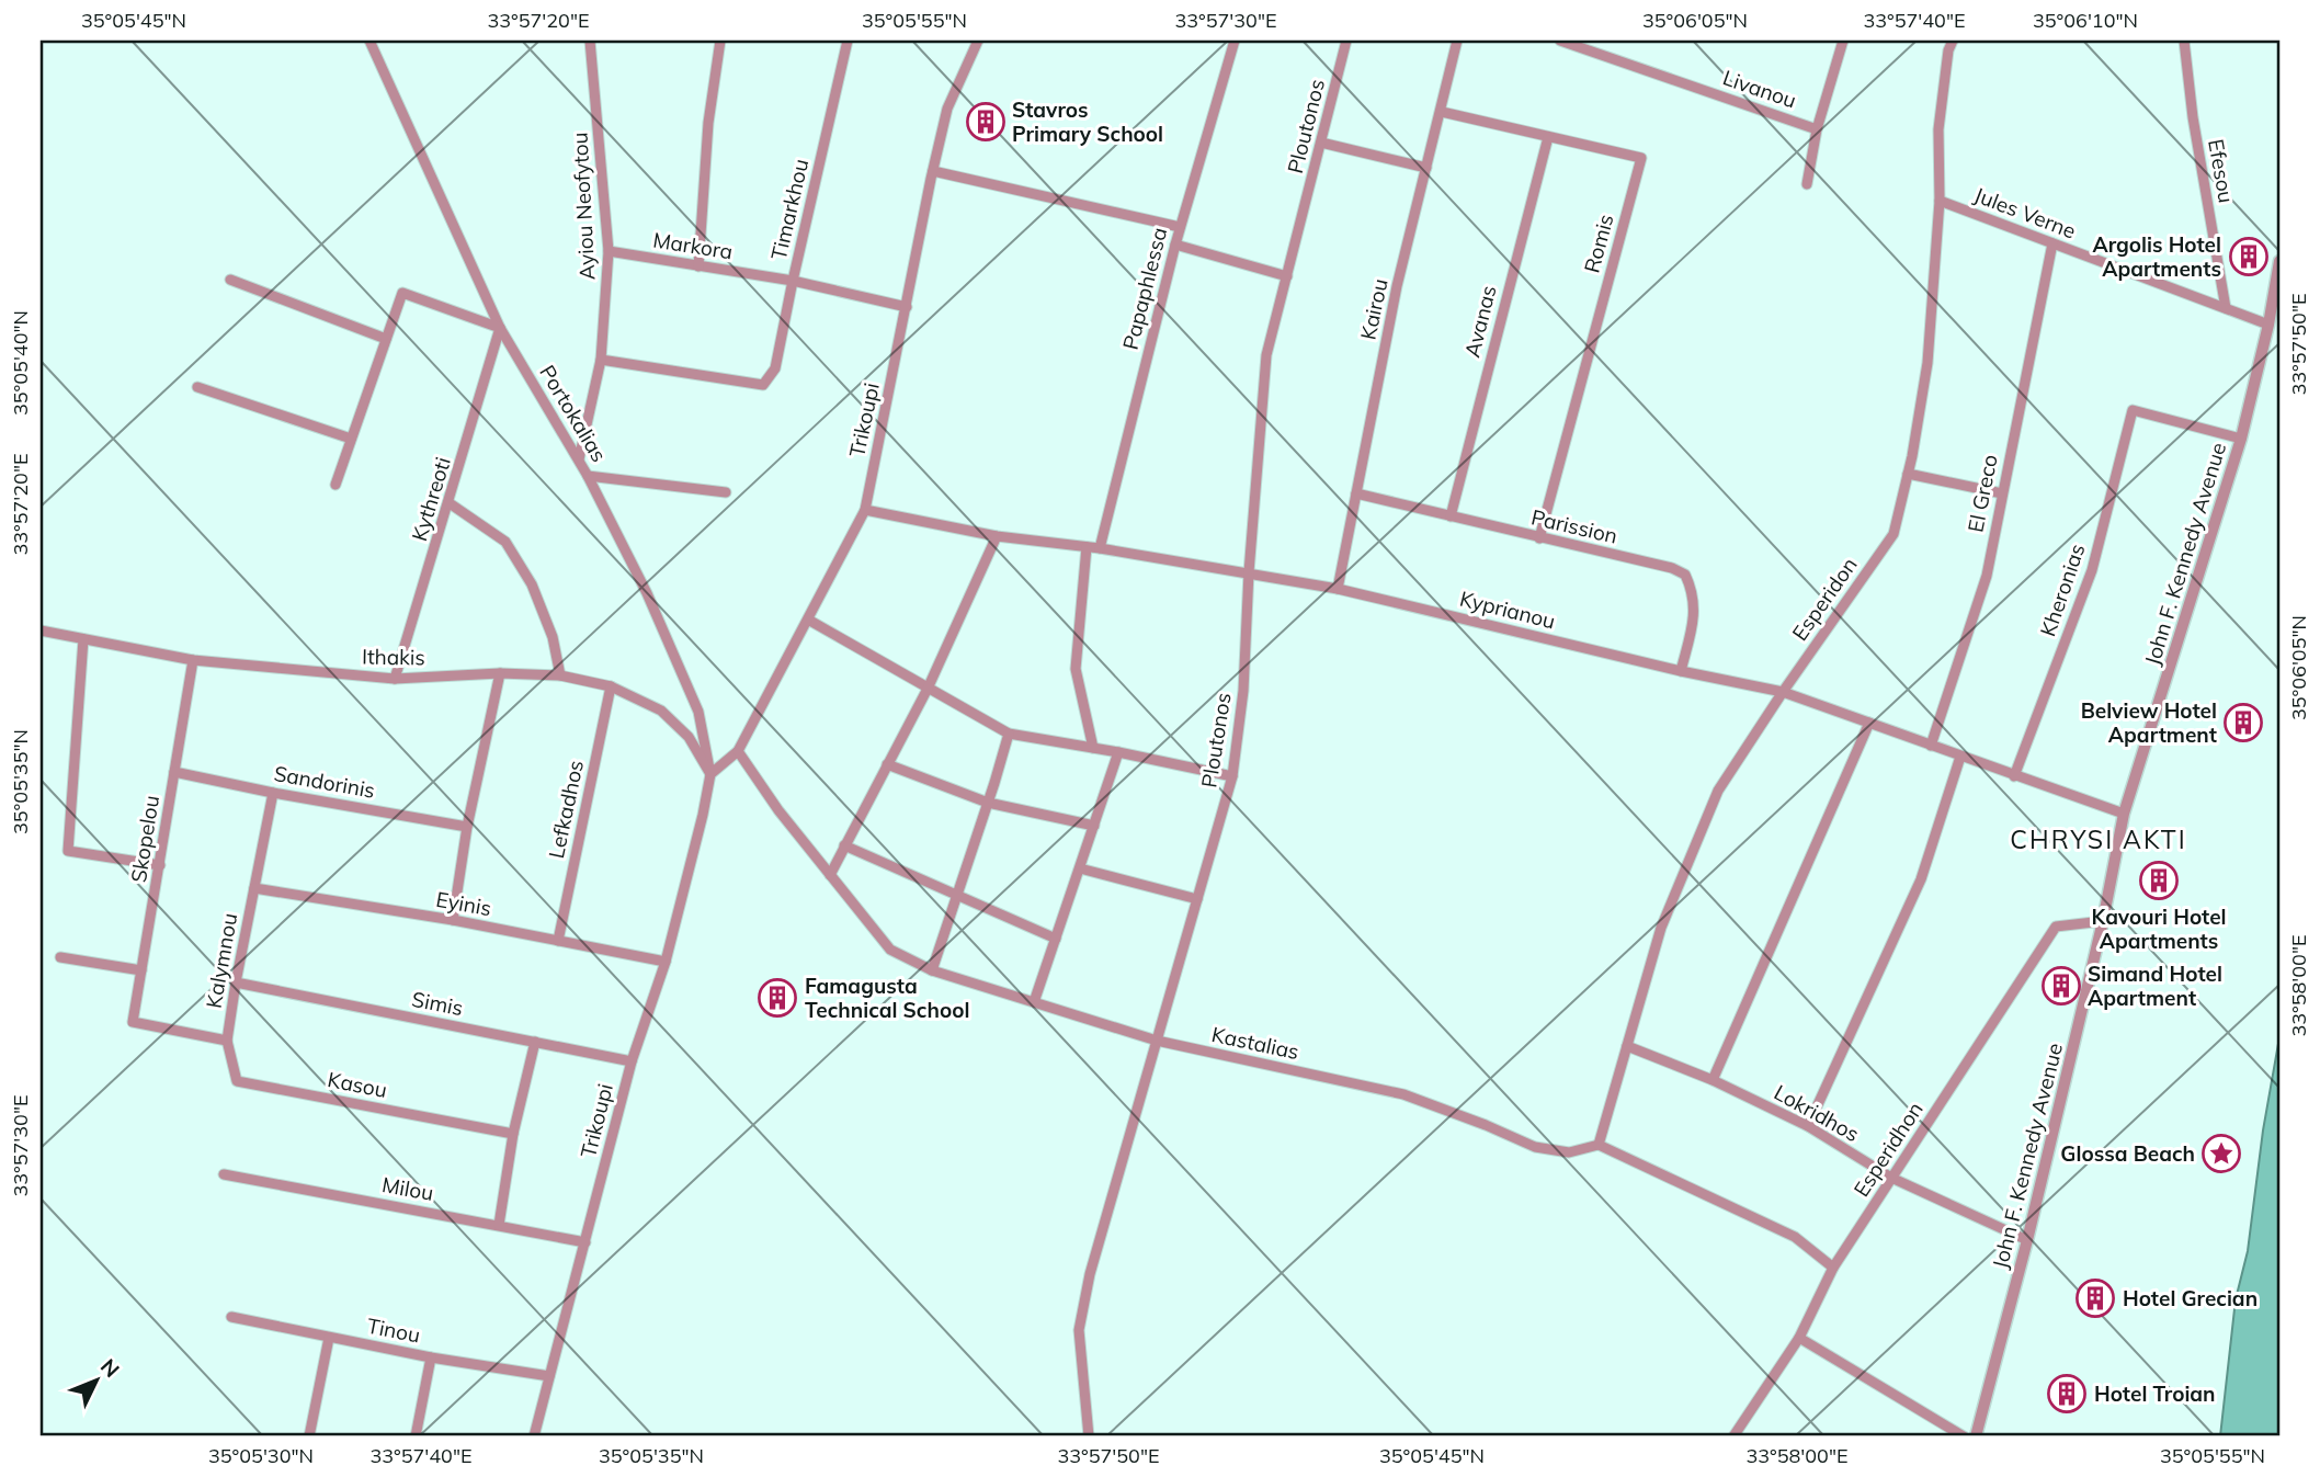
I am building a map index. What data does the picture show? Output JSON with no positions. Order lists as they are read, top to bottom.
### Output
{
  "streets": {
    "street": [
      "Livanou",
      "Ploutonos",
      "Efesou",
      "Ayiou Neofytou",
      "Timarkhou",
      "Jules Verne",
      "Romis",
      "Markora",
      "Papaphlessa",
      "Kairou",
      "Avanas",
      "Portokalias",
      "Trikoupi",
      "El Greco",
      "Kythreoti",
      "Parission",
      "John F. Kennedy Avenue",
      "Kheronias",
      "Esperidon",
      "Kyprianou",
      "Ithakis",
      "Sandorinis",
      "Lefkadhos",
      "Skopelou",
      "Eyinis",
      "Kalymnou",
      "Simis",
      "Kastalias",
      "Kasou",
      "Lokridhos",
      "Esperidhon",
      "Milou",
      "Tinou"
    ]
  },
  "crossings": [
    ["Ploutonos", "Kyprianou"],
    ["Ploutonos", "Kastalias"],
    ["Efesou", "Jules Verne"],
    ["Ayiou Neofytou", "Timarkhou"],
    ["Ayiou Neofytou", "Markora"],
    ["Ayiou Neofytou", "Portokalias"],
    ["Timarkhou", "Markora"],
    ["Jules Verne", "El Greco"],
    ["Jules Verne", "John F. Kennedy Avenue"],
    ["Jules Verne", "Esperidon"],
    ["Romis", "Kairou"],
    ["Romis", "Avanas"],
    ["Romis", "Parission"],
    ["Markora", "Trikoupi"],
    ["Papaphlessa", "Kyprianou"],
    ["Kairou", "Parission"],
    ["Kairou", "Kyprianou"],
    ["Avanas", "Parission"],
    ["Portokalias", "Trikoupi"],
    ["Portokalias", "Kythreoti"],
    ["Portokalias", "Ithakis"],
    ["Trikoupi", "Kyprianou"],
    ["Trikoupi", "Ithakis"],
    ["Trikoupi", "Eyinis"],
    ["Trikoupi", "Simis"],
    ["Trikoupi", "Kastalias"],
    ["Trikoupi", "Milou"],
    ["Trikoupi", "Tinou"],
    ["El Greco", "Kyprianou"],
    ["Kythreoti", "Ithakis"],
    ["Parission", "Kyprianou"],
    ["John F. Kennedy Avenue", "Kheronias"],
    ["John F. Kennedy Avenue", "Kyprianou"],
    ["John F. Kennedy Avenue", "Lokridhos"],
    ["John F. Kennedy Avenue", "Esperidhon"],
    ["Kheronias", "Kyprianou"],
    ["Esperidon", "Kyprianou"],
    ["Esperidon", "Kastalias"],
    ["Esperidon", "Lokridhos"],
    ["Ithakis", "Lefkadhos"],
    ["Ithakis", "Skopelou"],
    ["Sandorinis", "Skopelou"],
    ["Sandorinis", "Kalymnou"],
    ["Lefkadhos", "Eyinis"],
    ["Skopelou", "Kalymnou"],
    ["Eyinis", "Kalymnou"],
    ["Kalymnou", "Simis"],
    ["Kalymnou", "Kasou"],
    ["Lokridhos", "Esperidhon"]
  ],
  "districts": ["CHRYSI AKTI"],
  "places": {
    "building": [
      "Stavros Primary School",
      "Argolis Hotel Apartments",
      "Belview Hotel Apartment",
      "Kavouri Hotel Apartments",
      "Simand Hotel Apartment",
      "Famagusta Technical School",
      "Hotel Grecian",
      "Hotel Troian"
    ],
    "place": ["Glossa Beach"]
  },
  "north": "top right",
  "coordinates": [
    "35°05'45\"N",
    "33°57'20\"E",
    "35°05'55\"N",
    "33°57'30\"E",
    "35°06'05\"N",
    "33°57'40\"E",
    "35°06'10\"N",
    "33°57'50\"E",
    "35°05'40\"N",
    "35°05'35\"N",
    "33°58'00\"E",
    "35°05'30\"N"
  ]
}
